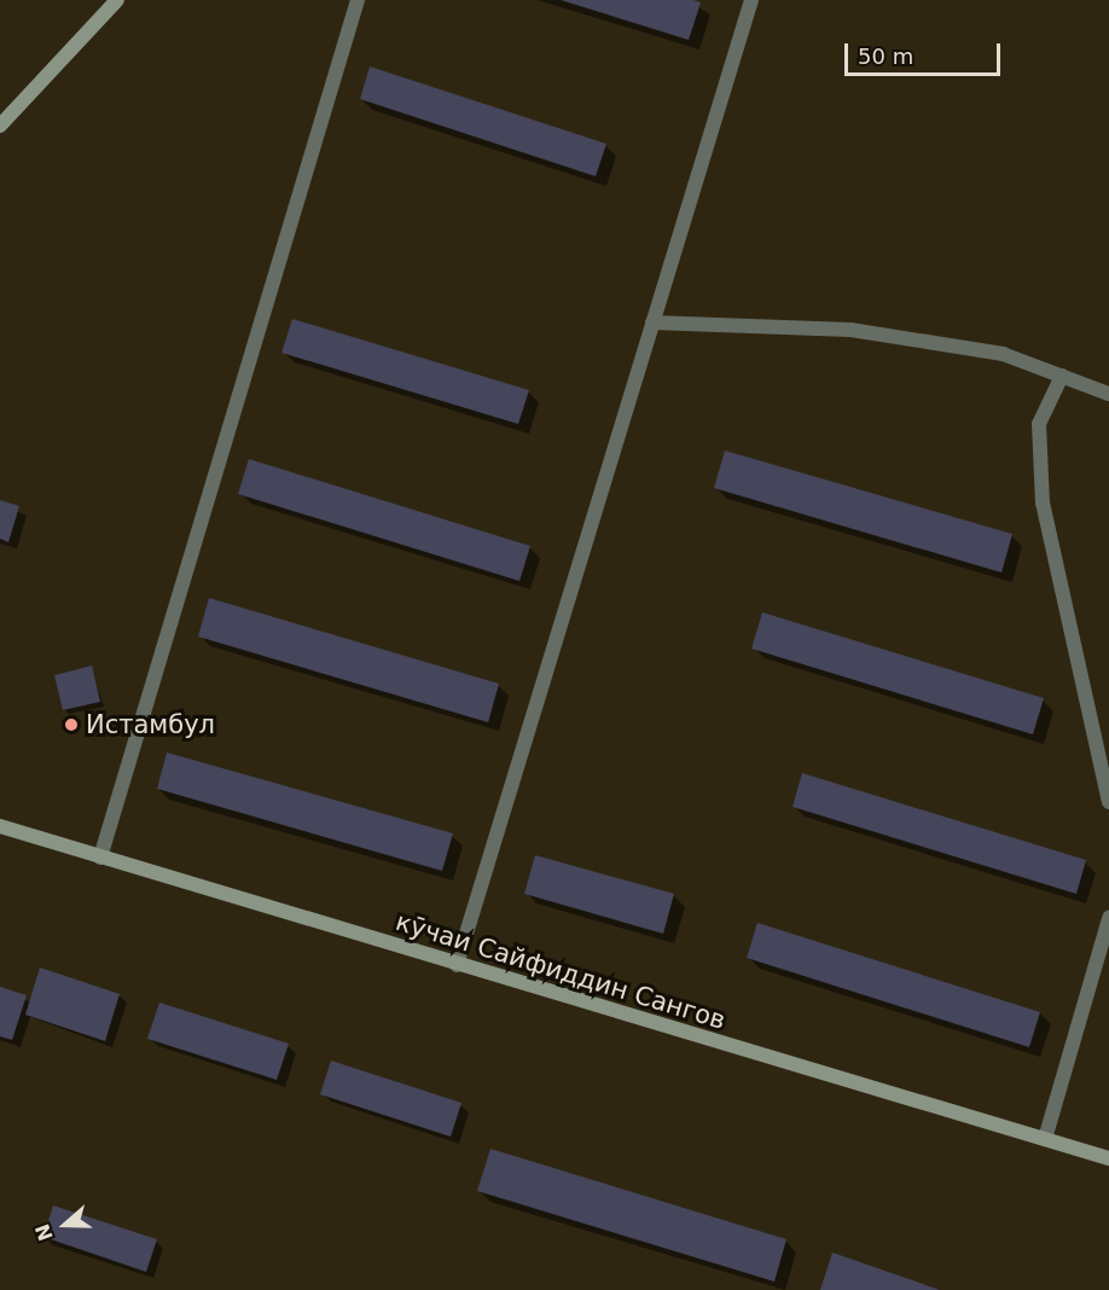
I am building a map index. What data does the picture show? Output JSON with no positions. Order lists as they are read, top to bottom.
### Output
{
  "streets": {
    "street": ["кӯчаи Сайфиддин Сангов"]
  },
  "places": ["Истамбул"],
  "scale_bar": "50 m",
  "north": "left"
}
